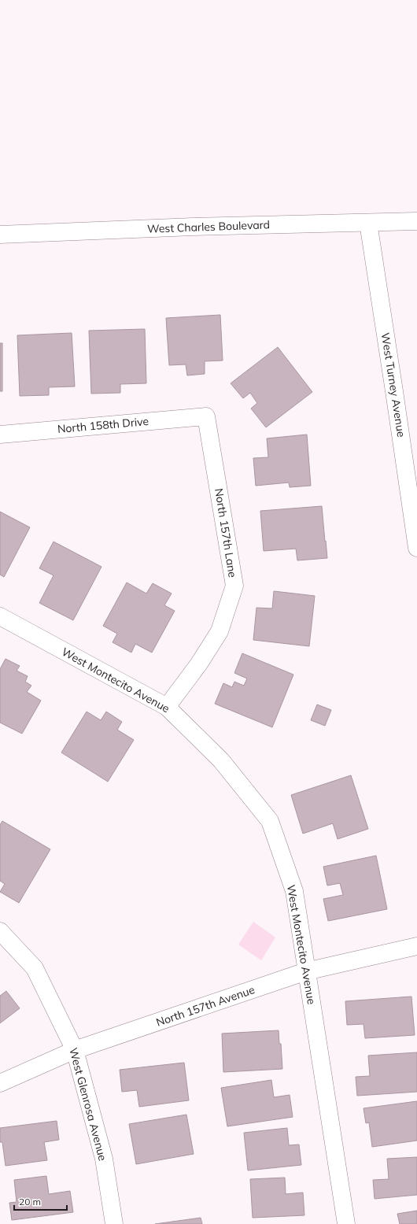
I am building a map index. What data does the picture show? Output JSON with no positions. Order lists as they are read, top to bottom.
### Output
{
  "streets": {
    "street": [
      "West Charles Boulevard",
      "West Turney Avenue",
      "North 158th Drive",
      "North 157th Lane",
      "West Montecito Avenue",
      "North 157th Avenue",
      "West Glenrosa Avenue"
    ]
  },
  "crossings": [
    ["West Charles Boulevard", "West Turney Avenue"],
    ["North 158th Drive", "North 157th Lane"],
    ["North 157th Lane", "West Montecito Avenue"],
    ["West Montecito Avenue", "North 157th Avenue"],
    ["North 157th Avenue", "West Glenrosa Avenue"]
  ],
  "scale_bar": "20 m"
}
